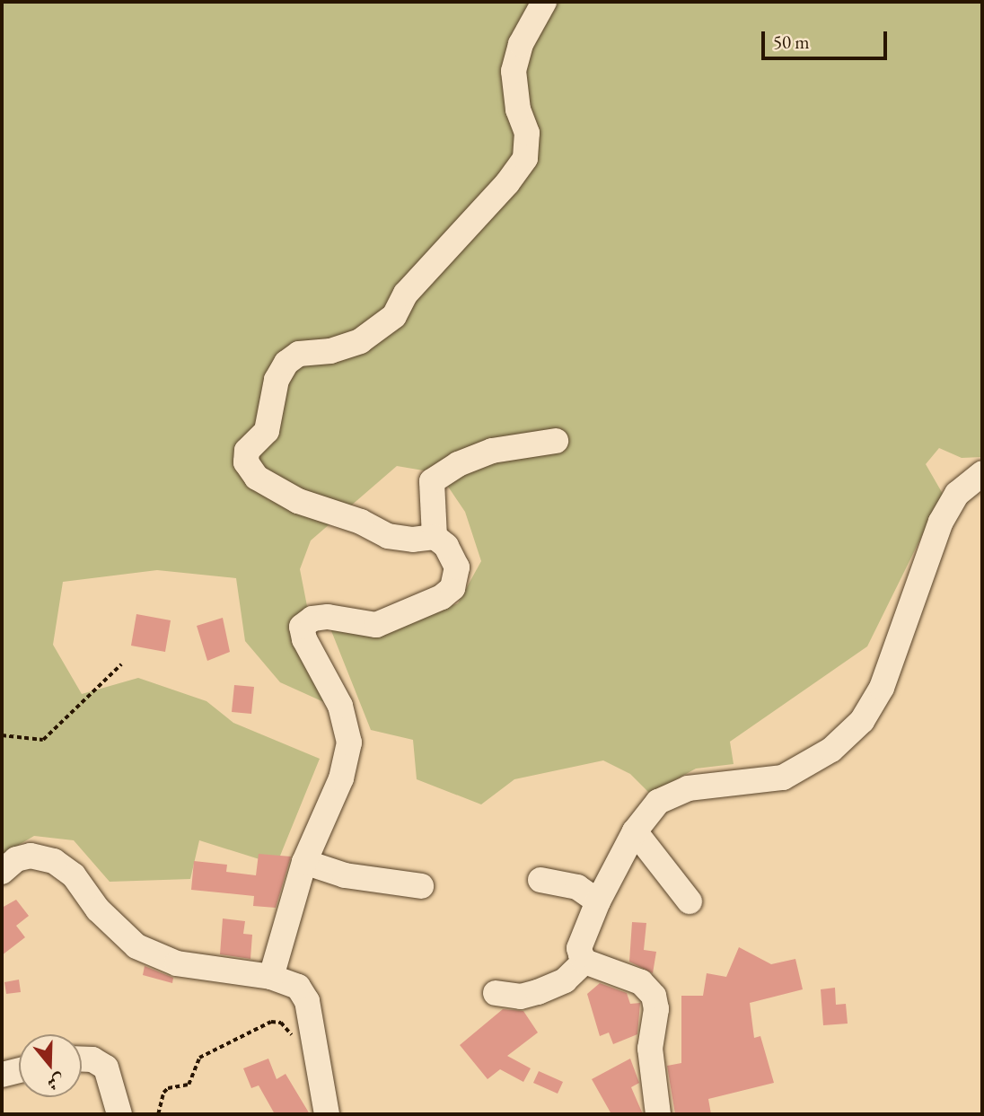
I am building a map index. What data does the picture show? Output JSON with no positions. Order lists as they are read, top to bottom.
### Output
{
  "scale_bar": "50 m",
  "north": "bottom"
}
